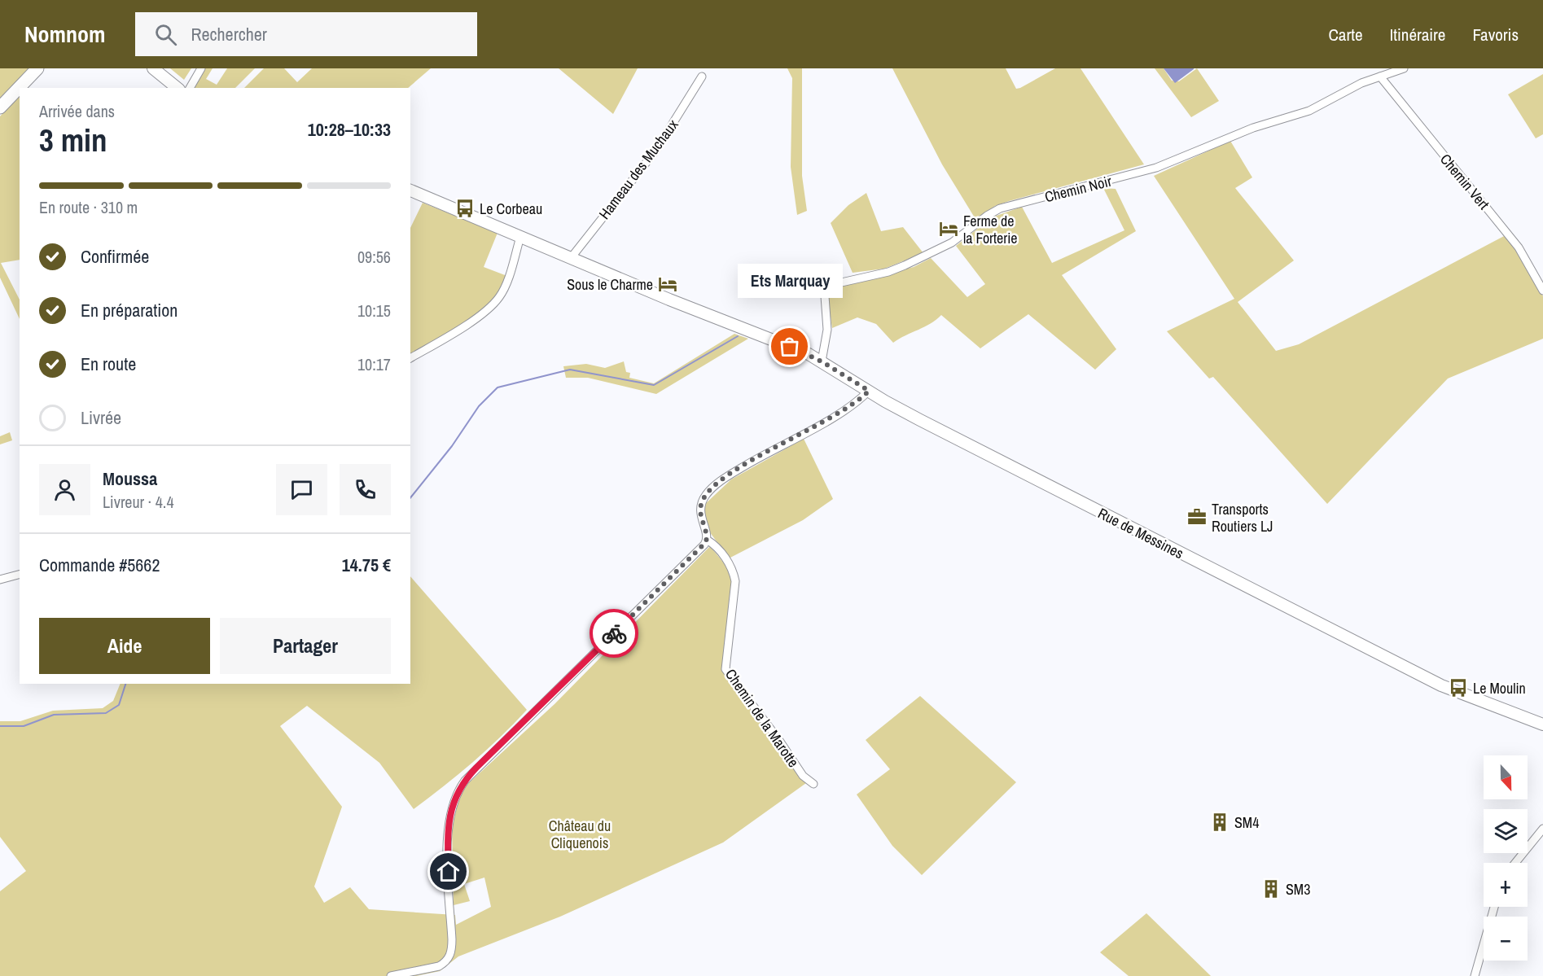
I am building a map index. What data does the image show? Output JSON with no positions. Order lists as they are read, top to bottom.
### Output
{
  "streets": {
    "main road": ["Rue de Messines"],
    "street": [
      "Hameau des Muchaux",
      "Chemin Vert",
      "Chemin Noir",
      "Chemin de la Marotte"
    ]
  },
  "crossings": [
    ["Hameau des Muchaux", "Rue de Messines"],
    ["Chemin Vert", "Chemin Noir"],
    ["Chemin Noir", "Rue de Messines"]
  ],
  "parks": ["Château du Cliquenois"],
  "places": {
    "bus stop": ["Le Corbeau", "Le Moulin"],
    "hotel": ["Ferme de la Forterie", "Sous le Charme"],
    "other": ["Ets Marquay"],
    "office": ["Transports Routiers LJ"],
    "building": ["SM4", "SM3"]
  },
  "north": "bottom",
  "page": {
    "header": "Nomnom",
    "search": "Rechercher",
    "nav": ["Carte", "Itinéraire", "Favoris"],
    "heading": ["3 min", "Arrivée dans", "10:28–10:33"],
    "panel": [
      "Moussa",
      "Livreur · 4.4",
      "Commande #5662",
      "14.75 €"
    ],
    "bar": "En route · 310 m",
    "list": [
      ["Confirmée", "09:56"],
      ["En préparation", "10:15"],
      ["En route", "10:17"],
      "Livrée"
    ],
    "bubble": "Ets Marquay",
    "buttons": ["Aide", "Partager"],
    "map_buttons": ["+", "−"]
  }
}
